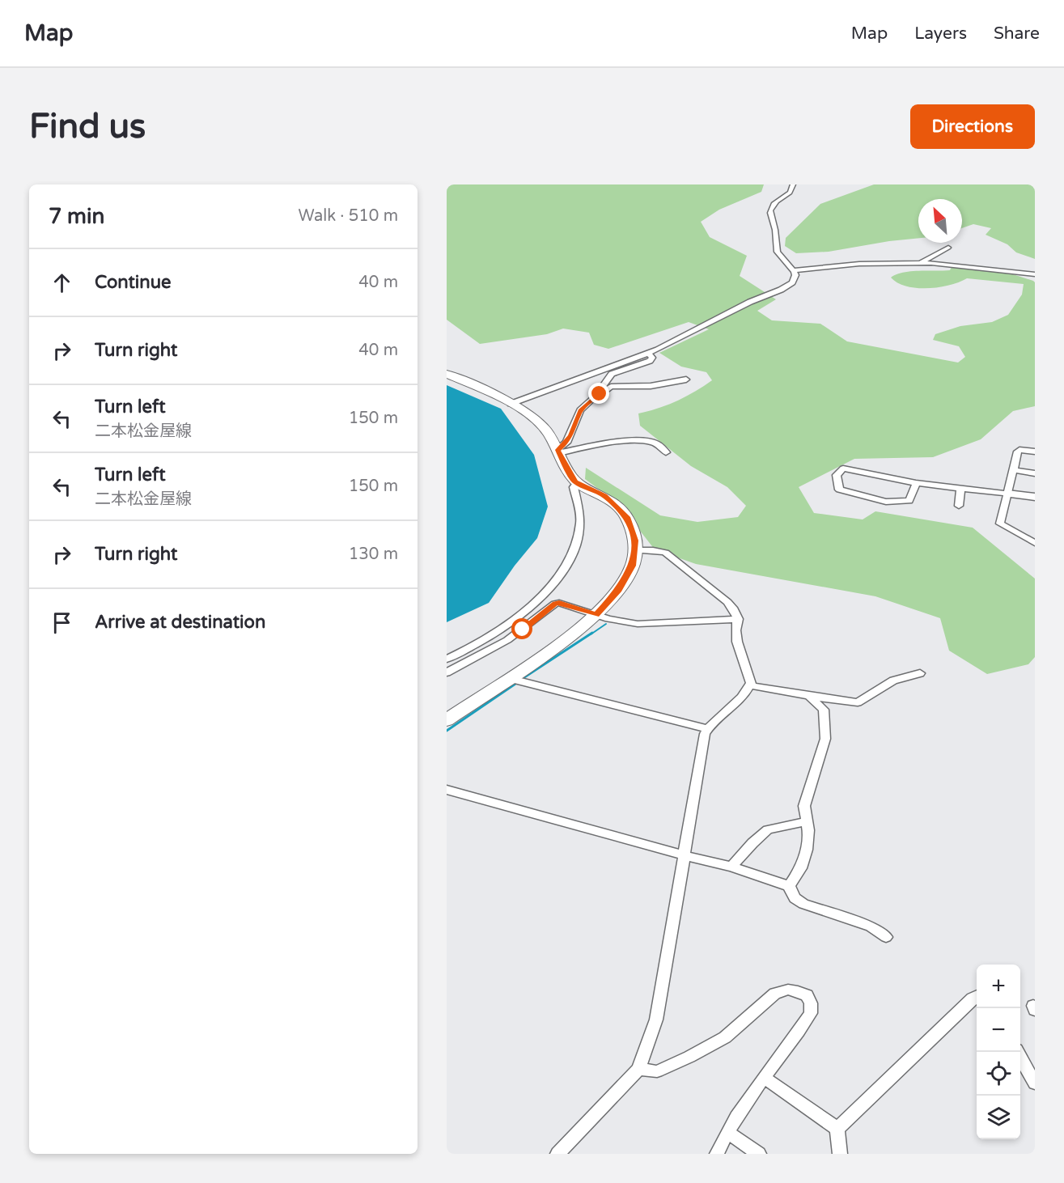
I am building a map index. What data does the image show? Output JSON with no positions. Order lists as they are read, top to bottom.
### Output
{
  "north": "top left",
  "page": {
    "header": "Map",
    "nav": ["Map", "Layers", "Share"],
    "buttons": "Directions",
    "title": "Find us",
    "heading": ["7 min", "Walk · 510 m"],
    "list": [
      ["Continue", "40 m"],
      ["Turn right", "40 m"],
      ["Turn left", "二本松金屋線", "150 m"],
      ["Turn left", "二本松金屋線", "150 m"],
      ["Turn right", "130 m"],
      "Arrive at destination"
    ],
    "map_buttons": ["+", "−"]
  }
}
